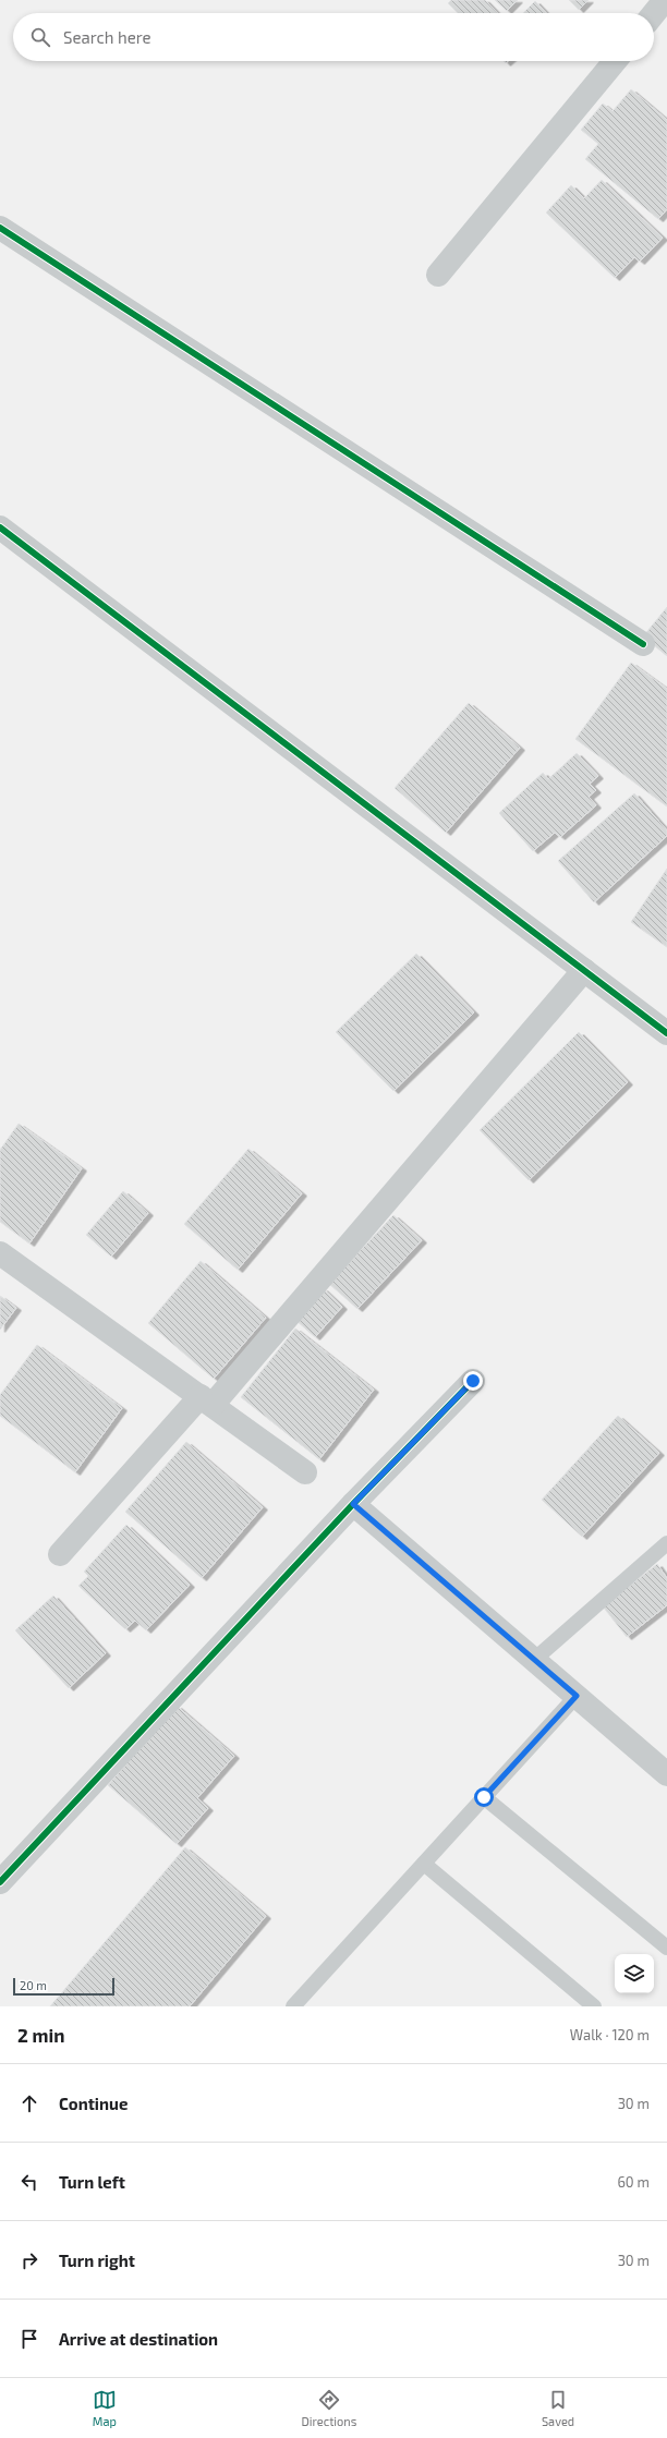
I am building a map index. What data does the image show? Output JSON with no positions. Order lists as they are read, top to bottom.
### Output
{
  "scale_bar": "20 m",
  "page": {
    "search": "Search here",
    "scale": "20 m",
    "heading": ["2 min", "Walk · 120 m"],
    "list": [
      ["Continue", "30 m"],
      ["Turn left", "60 m"],
      ["Turn right", "30 m"],
      "Arrive at destination"
    ],
    "nav": ["Map", "Directions", "Saved"]
  }
}
